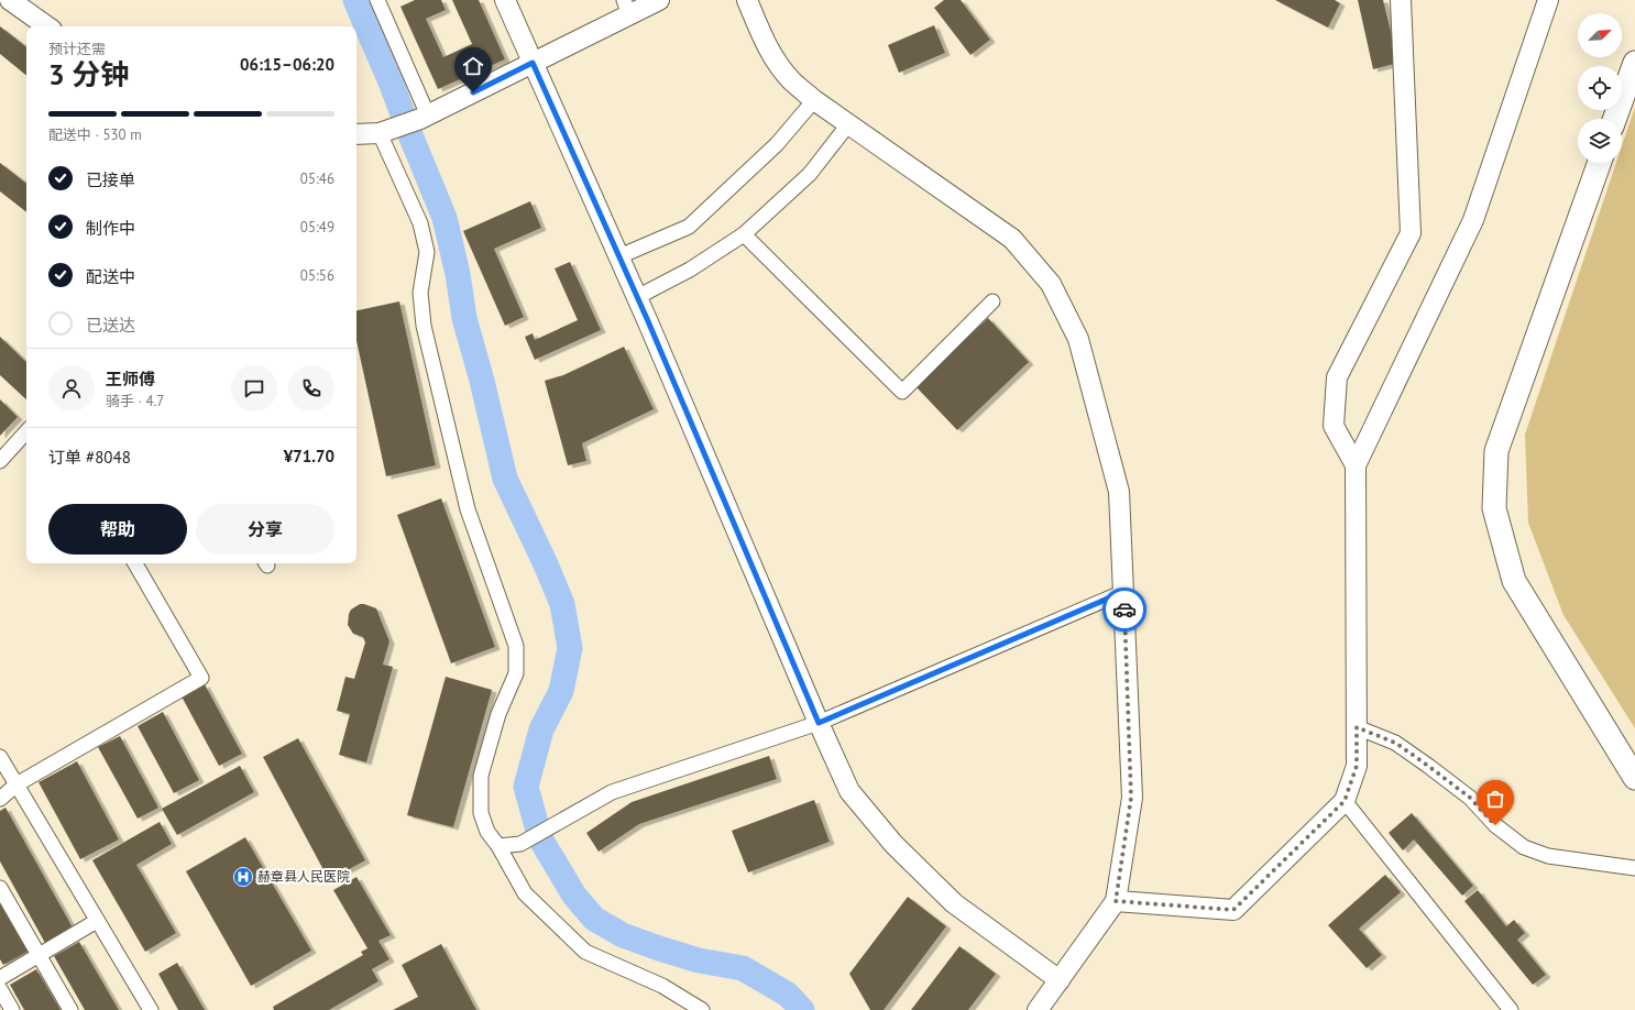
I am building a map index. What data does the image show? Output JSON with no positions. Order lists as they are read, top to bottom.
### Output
{
  "places": {
    "hospital": ["赫章县人民医院"]
  },
  "north": "top right",
  "page": {
    "heading": ["3 分钟", "预计还需", "06:15–06:20"],
    "panel": [
      "王师傅",
      "骑手 · 4.7",
      "订单 #8048",
      "¥71.70"
    ],
    "bar": "配送中 · 530 m",
    "list": [
      ["已接单", "05:46"],
      ["制作中", "05:49"],
      ["配送中", "05:56"],
      "已送达"
    ],
    "buttons": ["帮助", "分享"]
  }
}
